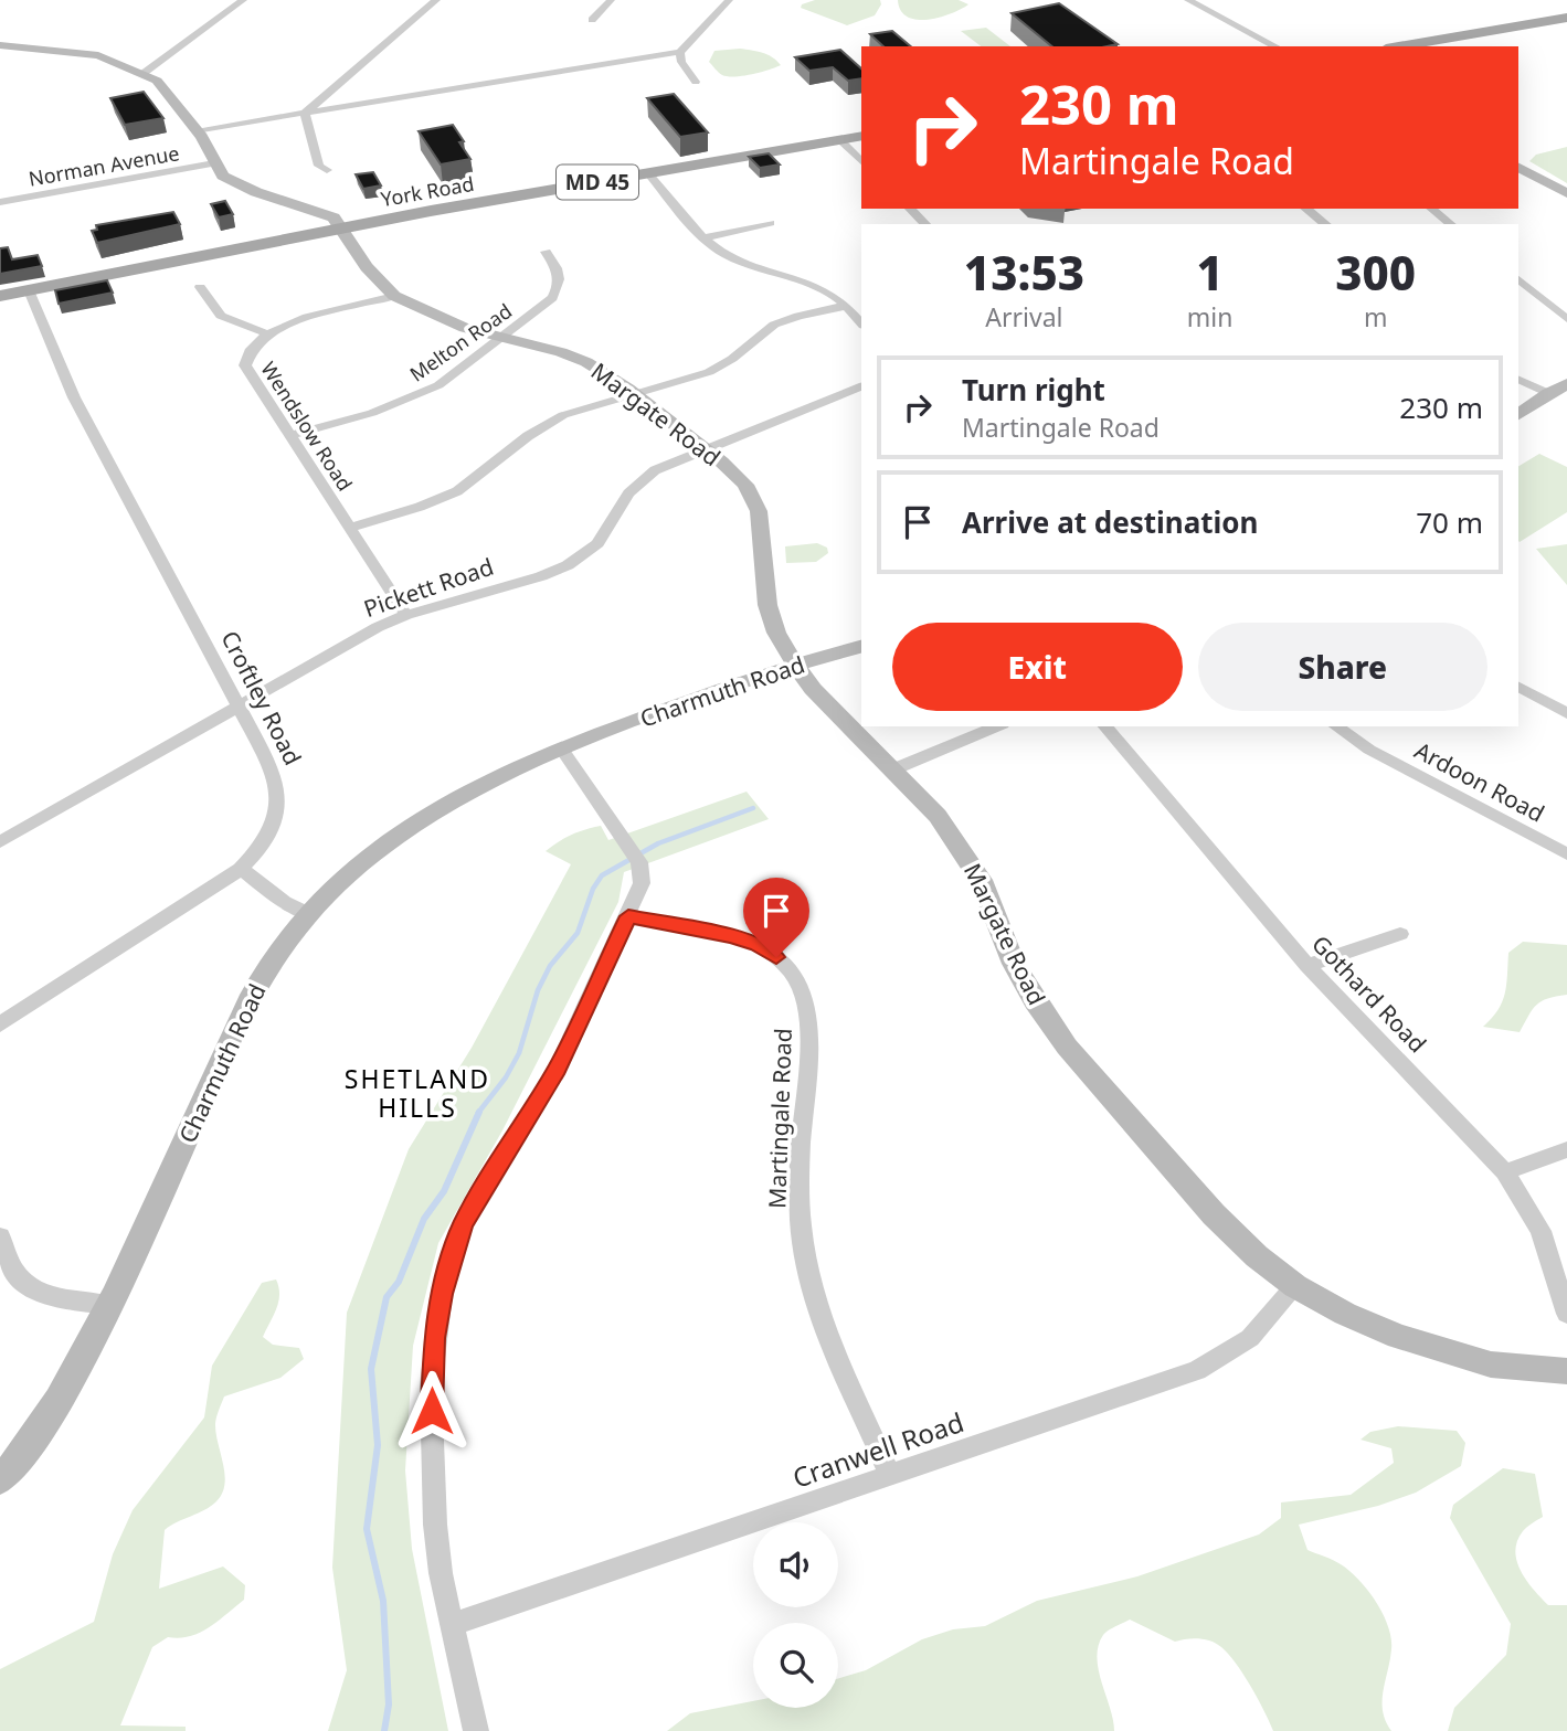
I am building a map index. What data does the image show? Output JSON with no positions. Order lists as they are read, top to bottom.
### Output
{
  "streets": {
    "main road": ["MD 45", "York Road"],
    "street": [
      "Norman Avenue",
      "Melton Road",
      "Margate Road",
      "Wendslow Road",
      "Pickett Road",
      "Charmuth Road",
      "Croftley Road",
      "Ardoon Road",
      "Gothard Road",
      "Martingale Road",
      "Cranwell Road"
    ]
  },
  "crossings": [
    ["York Road", "Margate Road"],
    ["York Road", "Croftley Road"],
    ["Melton Road", "Margate Road"],
    ["Melton Road", "Wendslow Road"],
    ["Margate Road", "Wendslow Road"],
    ["Margate Road", "Pickett Road"],
    ["Margate Road", "Charmuth Road"],
    ["Margate Road", "Cranwell Road"],
    ["Wendslow Road", "Pickett Road"],
    ["Pickett Road", "Croftley Road"],
    ["Martingale Road", "Cranwell Road"]
  ],
  "districts": ["SHETLAND HILLS"],
  "page": {
    "turn": ["230 m", "Martingale Road"],
    "eta": [
      "13:53",
      "Arrival",
      "1",
      "min",
      "300",
      "m"
    ],
    "list": [
      {
        "name": "Turn right",
        "note": "Martingale Road",
        "value": "230 m"
      },
      {
        "name": "Arrive at destination",
        "value": "70 m"
      }
    ],
    "buttons": ["Exit", "Share"]
  }
}
